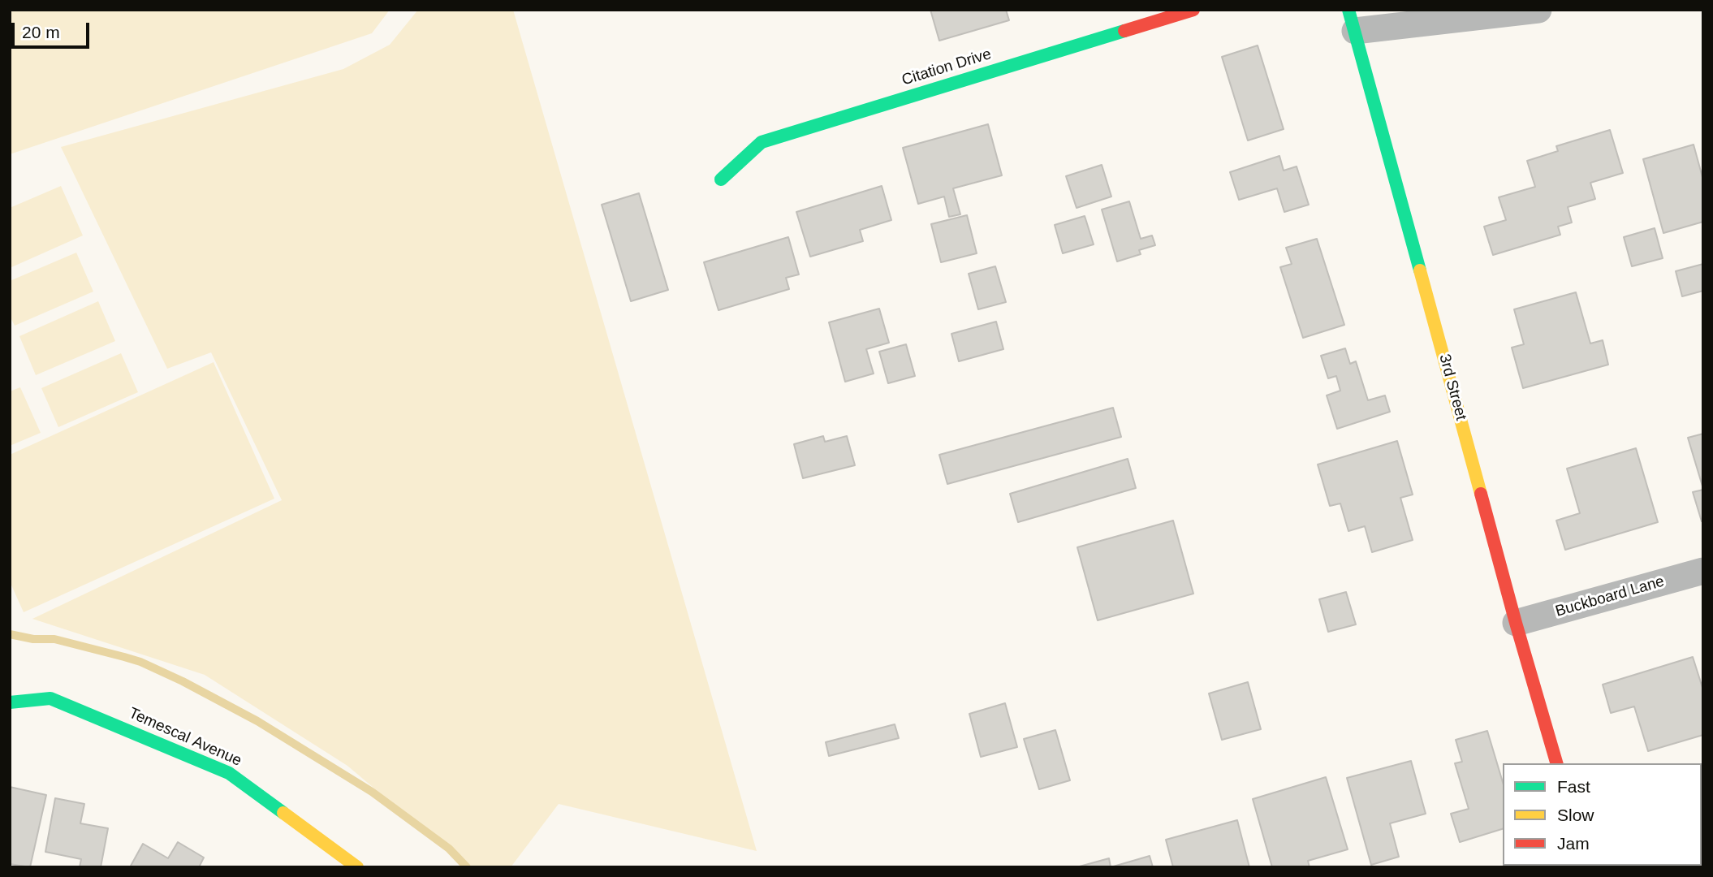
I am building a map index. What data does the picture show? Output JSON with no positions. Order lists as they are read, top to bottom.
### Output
{
  "streets": {
    "street": [
      "Citation Drive",
      "3rd Street",
      "Buckboard Lane",
      "Temescal Avenue"
    ]
  },
  "crossings": [
    ["3rd Street", "Buckboard Lane"]
  ],
  "legend": ["Fast", "Slow", "Jam"],
  "scale_bar": "20 m"
}
